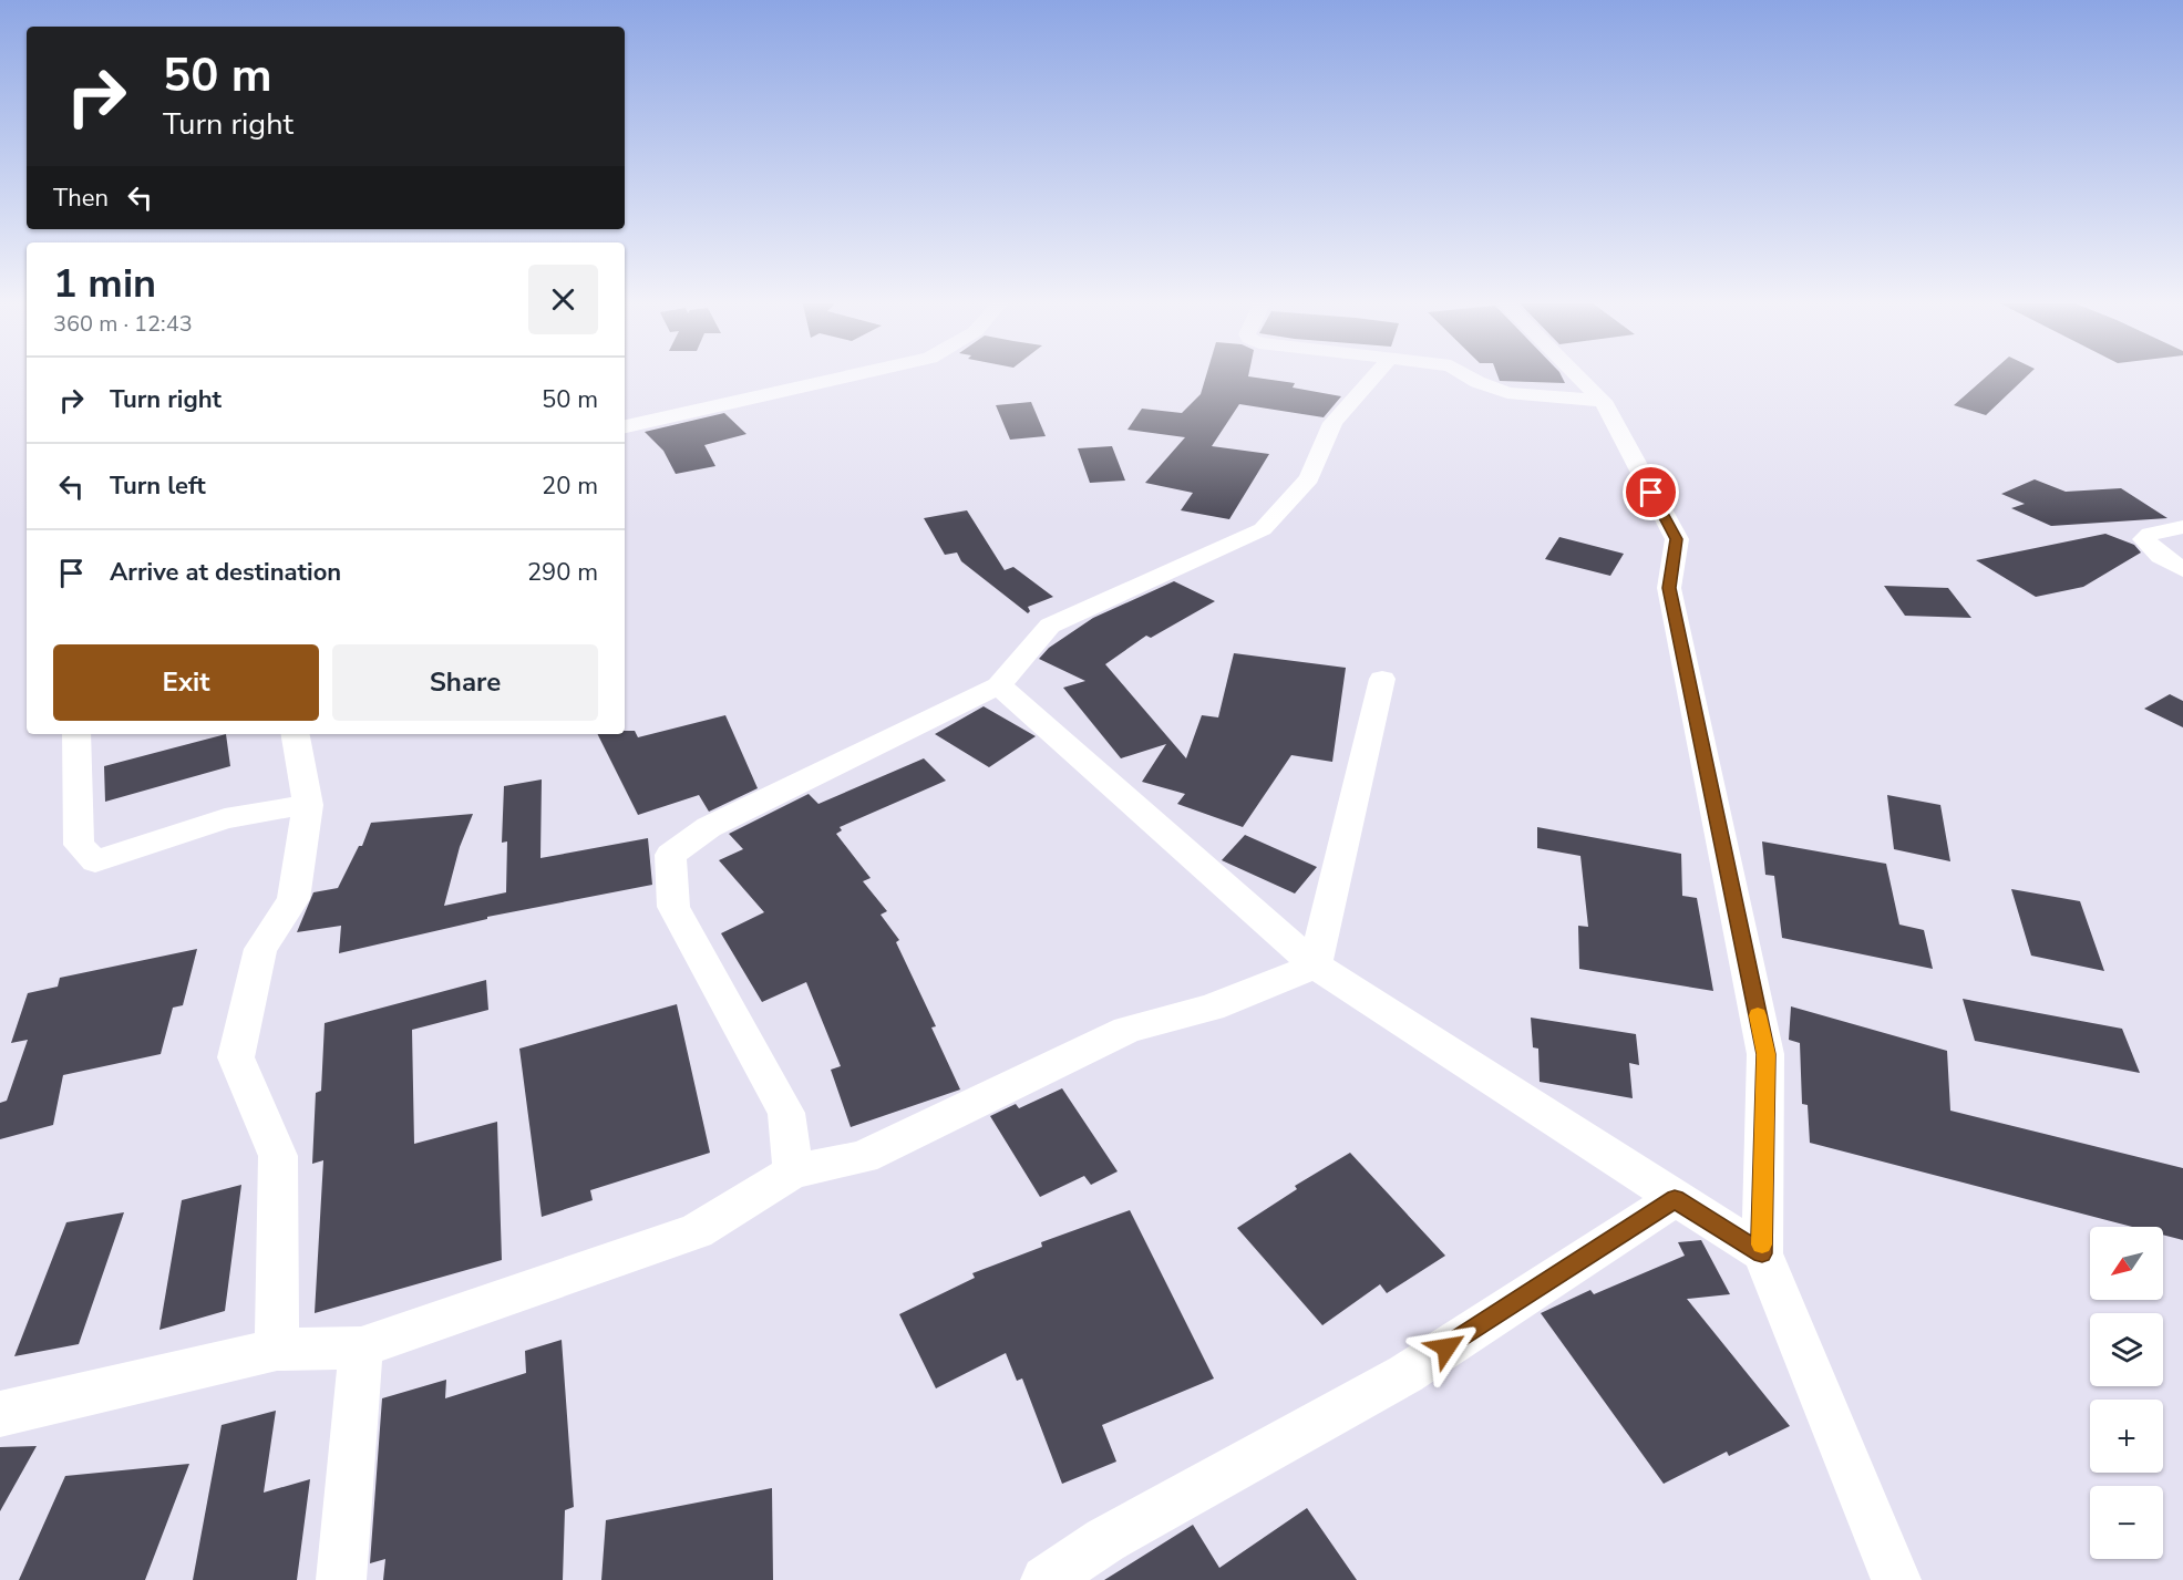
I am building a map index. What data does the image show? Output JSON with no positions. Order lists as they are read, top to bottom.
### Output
{
  "north": "bottom left",
  "page": {
    "turn": ["50 m", "Turn right"],
    "then": "Then",
    "heading": ["1 min", "360 m · 12:43"],
    "list": [
      {
        "name": "Turn right",
        "value": "50 m"
      },
      {
        "name": "Turn left",
        "value": "20 m"
      },
      {
        "name": "Arrive at destination",
        "value": "290 m"
      }
    ],
    "buttons": ["Exit", "Share"],
    "map_buttons": ["+", "−"]
  }
}
